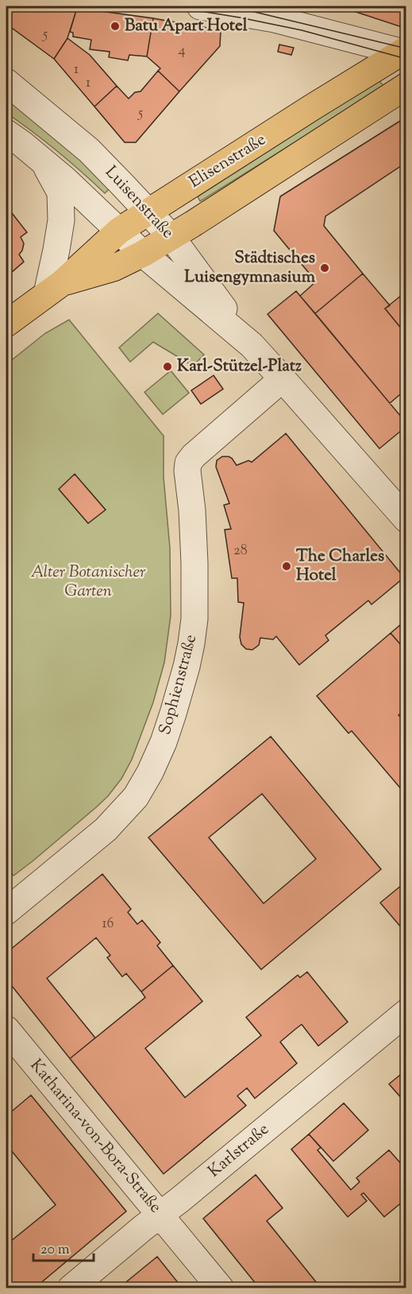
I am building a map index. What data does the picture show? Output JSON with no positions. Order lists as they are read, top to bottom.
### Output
{
  "streets": {
    "main road": ["Elisenstraße"],
    "street": [
      "Luisenstraße",
      "Sophienstraße",
      "Katharina-von-Bora-Straße",
      "Karlstraße"
    ]
  },
  "crossings": [
    ["Elisenstraße", "Luisenstraße"],
    ["Luisenstraße", "Sophienstraße"],
    ["Katharina-von-Bora-Straße", "Karlstraße"]
  ],
  "parks": ["Alter Botanischer Garten"],
  "places": [
    "Batu Apart Hotel",
    "Städtisches Luisengymnasium",
    "Karl-Stützel-Platz",
    "The Charles Hotel"
  ],
  "house_numbers": [
    "5",
    "4",
    "1",
    "1",
    "5",
    "28",
    "16"
  ],
  "scale_bar": "20 m"
}
